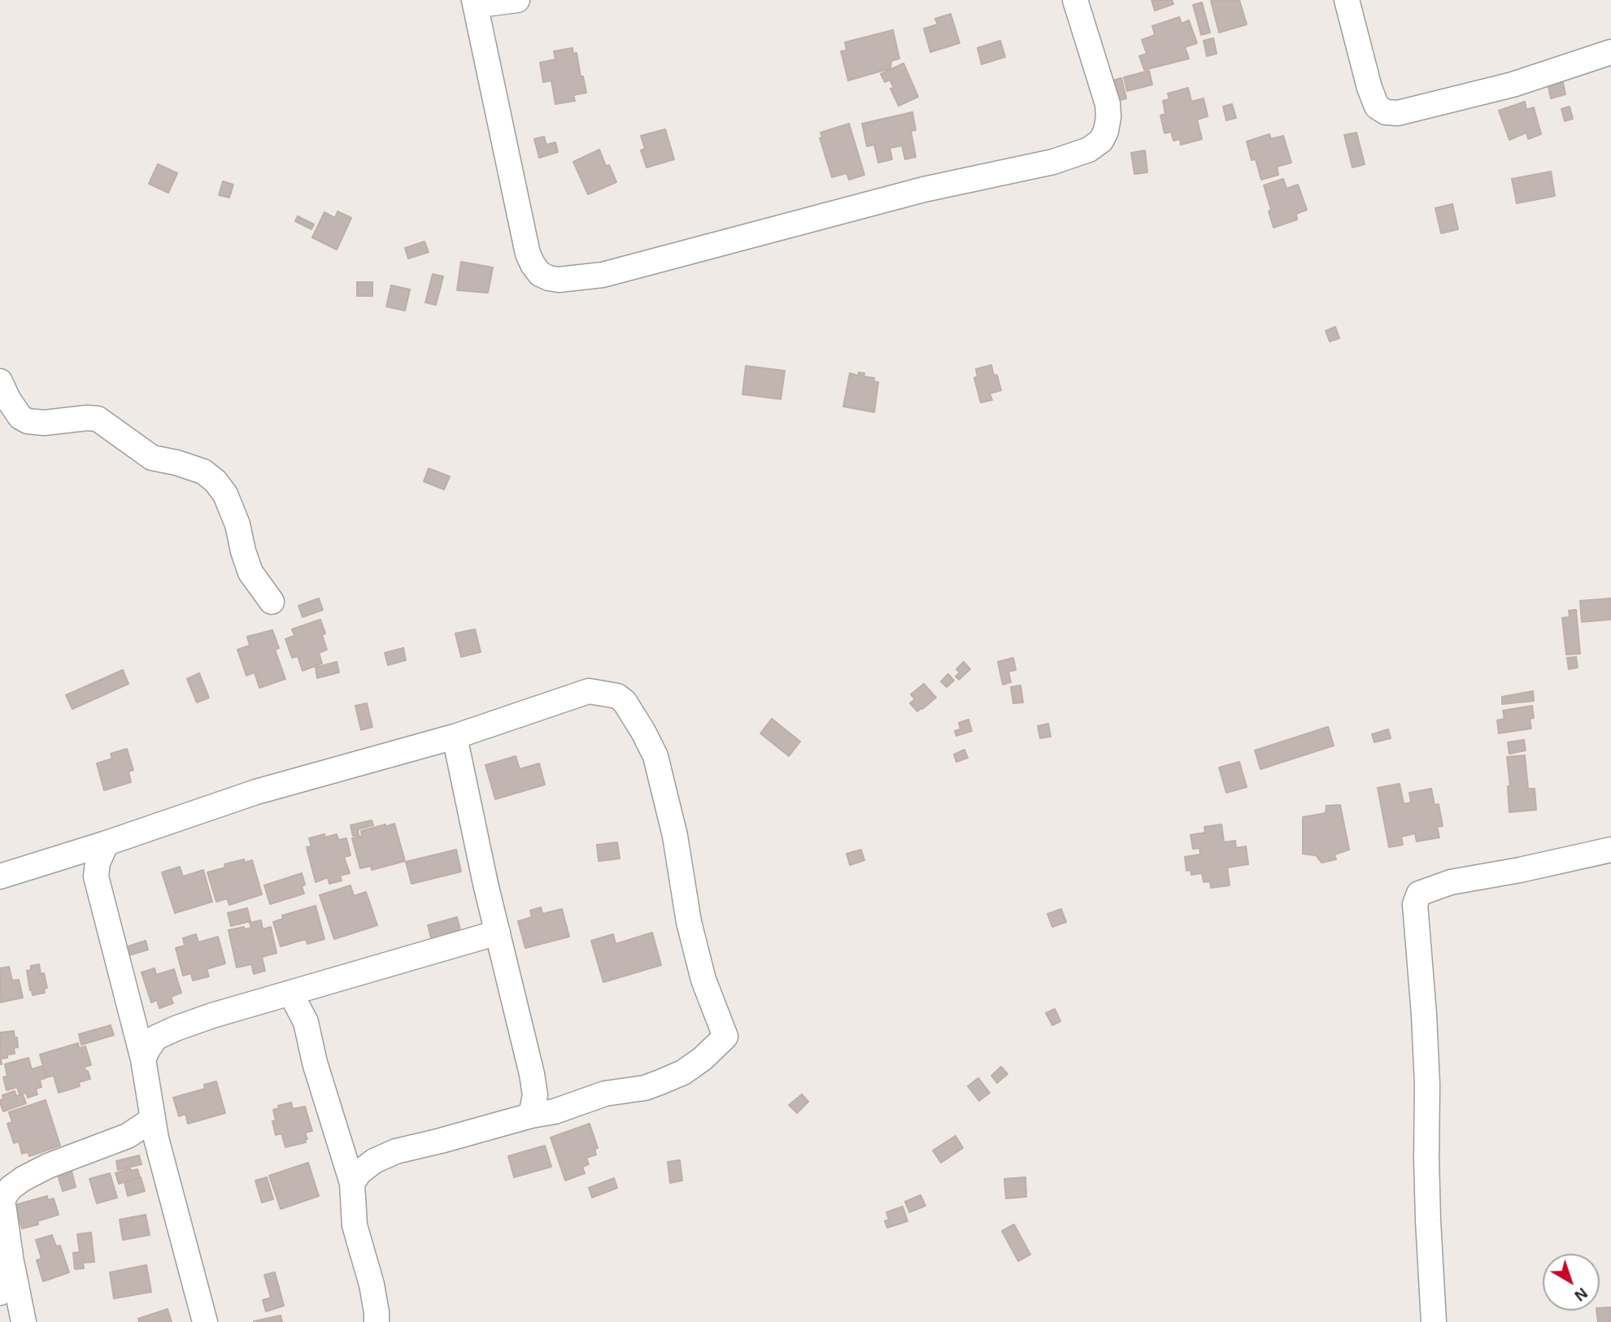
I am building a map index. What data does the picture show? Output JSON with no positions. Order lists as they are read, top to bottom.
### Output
{
  "north": "bottom right"
}
